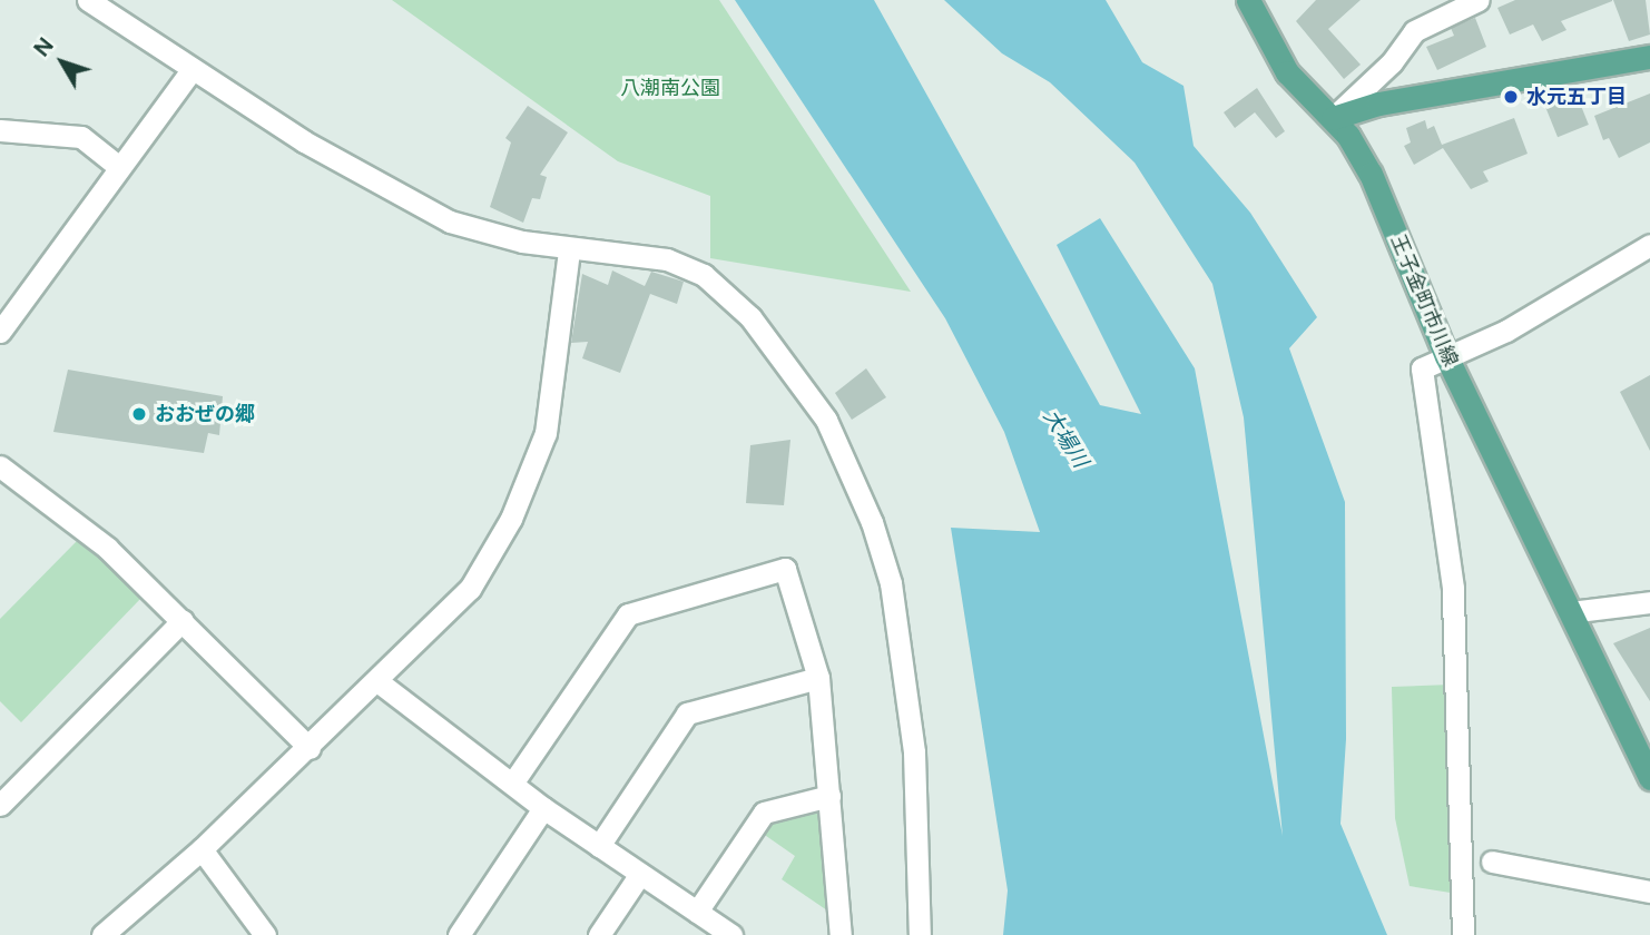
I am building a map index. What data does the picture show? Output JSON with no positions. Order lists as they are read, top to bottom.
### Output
{
  "streets": {
    "main road": ["王子金町市川線"]
  },
  "water": ["大場川"],
  "parks": ["八潮南公園"],
  "places": ["水元五丁目", "おおぜの郷"],
  "north": "top left"
}
